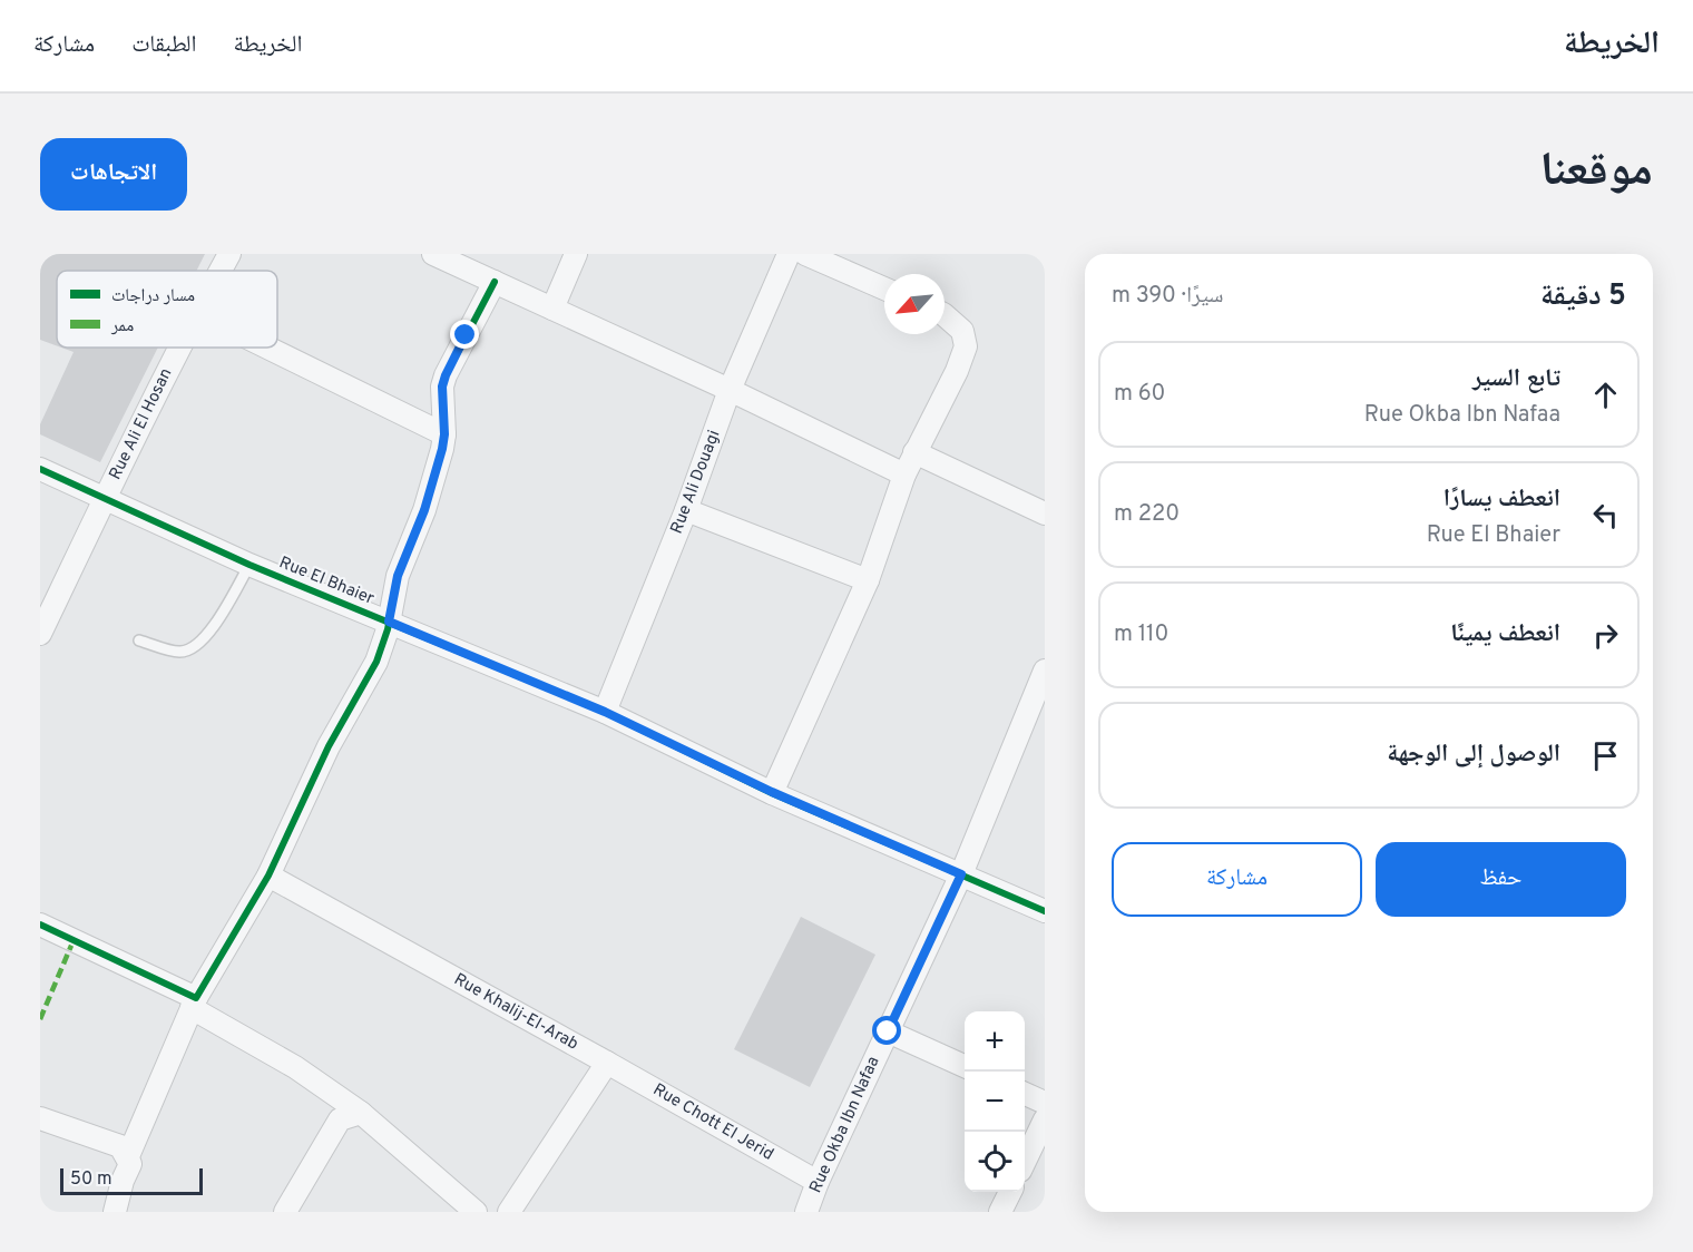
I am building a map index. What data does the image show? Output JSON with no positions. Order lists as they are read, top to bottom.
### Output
{
  "streets": {
    "street": [
      "Rue Ali El Hosan",
      "Rue Ali Douagi",
      "Rue El Bhaier",
      "Rue Khalij-El-Arab",
      "Rue Chott El Jerid",
      "Rue Okba Ibn Nafaa"
    ]
  },
  "crossings": [
    ["Rue Ali El Hosan", "Rue El Bhaier"],
    ["Rue Ali Douagi", "Rue El Bhaier"],
    ["Rue El Bhaier", "Rue Okba Ibn Nafaa"],
    ["Rue Khalij-El-Arab", "Rue Chott El Jerid"],
    ["Rue Chott El Jerid", "Rue Okba Ibn Nafaa"]
  ],
  "legend": ["مسار دراجات", "ممر"],
  "scale_bar": "50 m",
  "north": "bottom left",
  "page": {
    "header": "الخريطة",
    "nav": ["الخريطة", "الطبقات", "مشاركة"],
    "title": "موقعنا",
    "buttons": [
      "الاتجاهات",
      ["حفظ", "مشاركة"]
    ],
    "heading": ["5 دقيقة", "سيرًا · 390 m"],
    "list": [
      ["تابع السير", "Rue Okba Ibn Nafaa", "60 m"],
      ["انعطف يسارًا", "Rue El Bhaier", "220 m"],
      ["انعطف يمينًا", "110 m"],
      "الوصول إلى الوجهة"
    ],
    "map_buttons": ["+", "−"],
    "scale": "50 m"
  }
}
